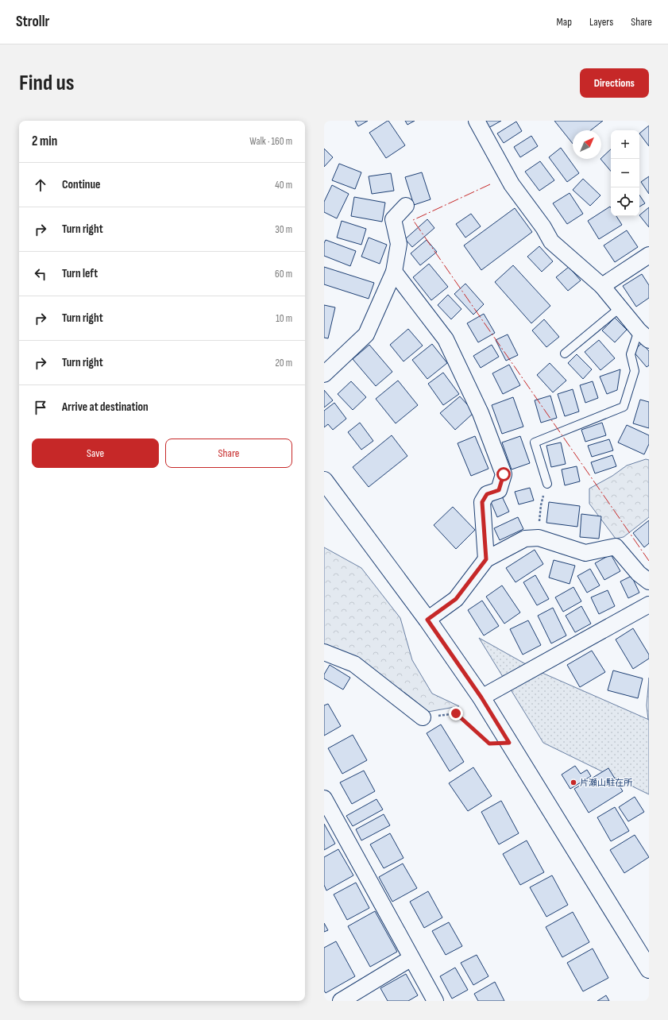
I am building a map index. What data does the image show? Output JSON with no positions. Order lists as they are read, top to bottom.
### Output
{
  "places": ["片瀬山駐在所"],
  "north": "top right",
  "page": {
    "header": "Strollr",
    "nav": ["Map", "Layers", "Share"],
    "buttons": [
      "Directions",
      ["Save", "Share"]
    ],
    "title": "Find us",
    "heading": ["2 min", "Walk · 160 m"],
    "map_buttons": ["+", "−"],
    "list": [
      ["Continue", "40 m"],
      ["Turn right", "30 m"],
      ["Turn left", "60 m"],
      ["Turn right", "10 m"],
      ["Turn right", "20 m"],
      "Arrive at destination"
    ]
  }
}
